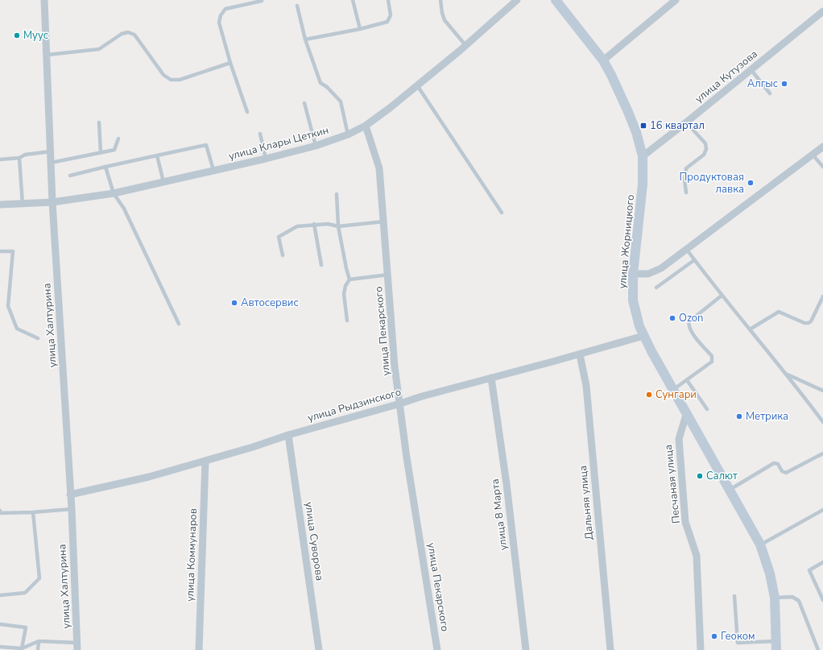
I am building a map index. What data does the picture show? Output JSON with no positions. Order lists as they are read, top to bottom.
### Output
{
  "streets": {
    "main road": ["улица Жорницкого"],
    "street": [
      "улица Кутузова",
      "улица Клары Цеткин",
      "улица Халтурина",
      "улица Пекарского",
      "улица Рыдзинского",
      "Песчаная улица",
      "Дальняя улица",
      "улица 8 Марта",
      "улица Суворова",
      "улица Коммунаров"
    ]
  },
  "crossings": [
    ["улица Кутузова", "улица Жорницкого"],
    ["улица Клары Цеткин", "улица Халтурина"],
    ["улица Клары Цеткин", "улица Пекарского"],
    ["улица Жорницкого", "улица Рыдзинского"],
    ["улица Жорницкого", "Песчаная улица"],
    ["улица Халтурина", "улица Рыдзинского"],
    ["улица Пекарского", "улица Рыдзинского"],
    ["улица Рыдзинского", "Дальняя улица"],
    ["улица Рыдзинского", "улица 8 Марта"],
    ["улица Рыдзинского", "улица Суворова"],
    ["улица Рыдзинского", "улица Коммунаров"]
  ],
  "places": {
    "other": [
      "Муус",
      "Алгыс",
      "Продуктовая лавка",
      "Автосервис",
      "Ozon",
      "Сунгари",
      "Метрика",
      "Салют",
      "Геоком"
    ],
    "transit": ["16 квартал"]
  }
}
